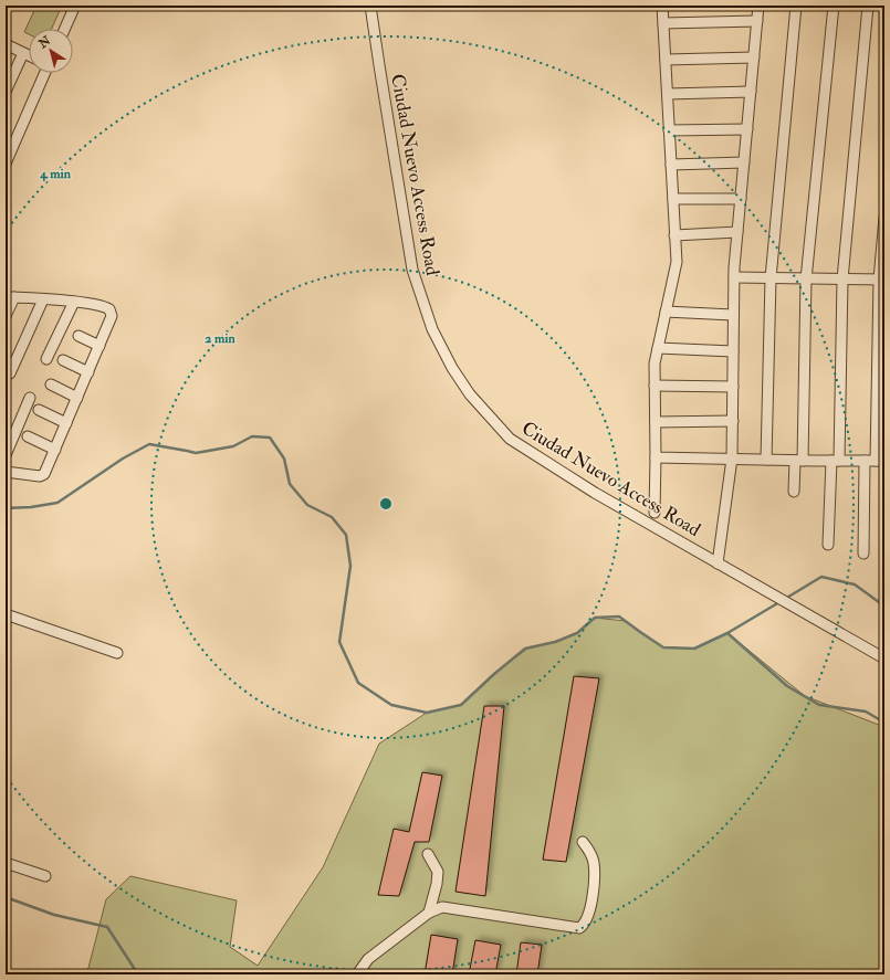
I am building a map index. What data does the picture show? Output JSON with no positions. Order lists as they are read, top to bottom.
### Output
{
  "streets": {
    "street": ["Ciudad Nuevo Access Road"]
  },
  "north": "top left",
  "rings": ["4 min", "2 min"]
}
